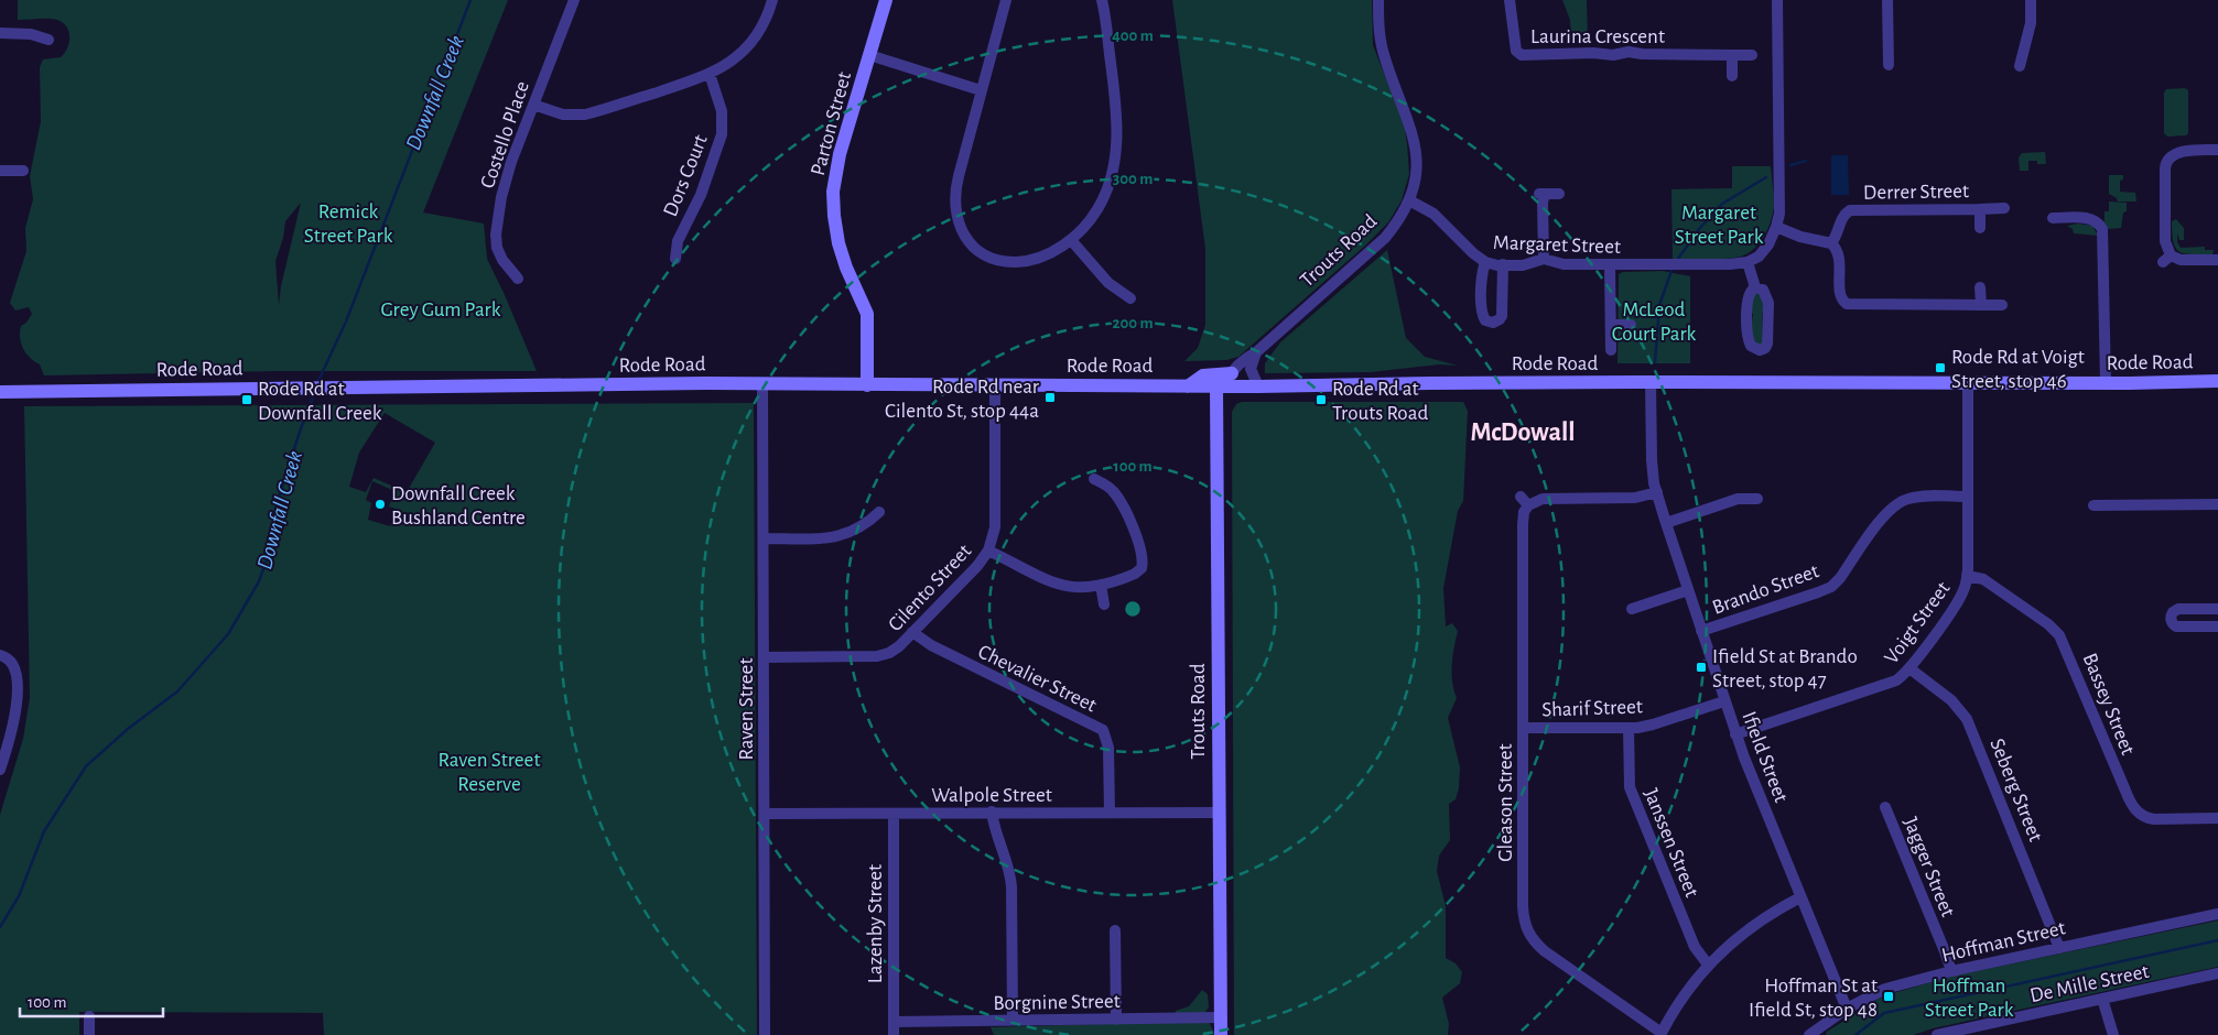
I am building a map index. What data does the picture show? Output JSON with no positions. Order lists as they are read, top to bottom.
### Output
{
  "streets": {
    "main road": ["Parton Street", "Trouts Road", "Rode Road"],
    "street": [
      "Laurina Crescent",
      "Costello Place",
      "Dors Court",
      "Derrer Street",
      "Margaret Street",
      "Cilento Street",
      "Brando Street",
      "Voigt Street",
      "Chevalier Street",
      "Bassey Street",
      "Sharif Street",
      "Raven Street",
      "Ifield Street",
      "Seberg Street",
      "Walpole Street",
      "Gleason Street",
      "Janssen Street",
      "Jagger Street",
      "Lazenby Street",
      "Hoffman Street",
      "De Mille Street",
      "Borgnine Street"
    ]
  },
  "crossings": [
    ["Parton Street", "Rode Road"],
    ["Margaret Street", "Trouts Road"],
    ["Trouts Road", "Rode Road"],
    ["Trouts Road", "Walpole Street"],
    ["Trouts Road", "Borgnine Street"],
    ["Rode Road", "Cilento Street"],
    ["Rode Road", "Voigt Street"],
    ["Rode Road", "Raven Street"],
    ["Rode Road", "Ifield Street"],
    ["Cilento Street", "Chevalier Street"],
    ["Cilento Street", "Raven Street"],
    ["Brando Street", "Voigt Street"],
    ["Brando Street", "Ifield Street"],
    ["Voigt Street", "Bassey Street"],
    ["Voigt Street", "Ifield Street"],
    ["Voigt Street", "Seberg Street"],
    ["Chevalier Street", "Walpole Street"],
    ["Sharif Street", "Ifield Street"],
    ["Sharif Street", "Gleason Street"],
    ["Sharif Street", "Janssen Street"],
    ["Raven Street", "Walpole Street"],
    ["Ifield Street", "Gleason Street"],
    ["Ifield Street", "Hoffman Street"],
    ["Seberg Street", "Hoffman Street"],
    ["Walpole Street", "Lazenby Street"],
    ["Jagger Street", "Hoffman Street"],
    ["Lazenby Street", "Borgnine Street"]
  ],
  "districts": ["McDowall"],
  "water": ["Downfall Creek"],
  "parks": [
    "Remick Street Park",
    "Margaret Street Park",
    "Grey Gum Park",
    "McLeod Court Park",
    "Raven Street Reserve",
    "Hoffman Street Park"
  ],
  "places": {
    "transit": [
      "Rode Rd at Voigt Street, stop 46",
      "Rode Rd near Cilento St, stop 44a",
      "Rode Rd at Downfall Creek",
      "Rode Rd at Trouts Road",
      "Ifield St at Brando Street, stop 47",
      "Hoffman St at Ifield St, stop 48"
    ],
    "other": ["Downfall Creek Bushland Centre"]
  },
  "scale_bar": "100 m",
  "rings": [
    "400 m",
    "300 m",
    "200 m",
    "100 m"
  ]
}
